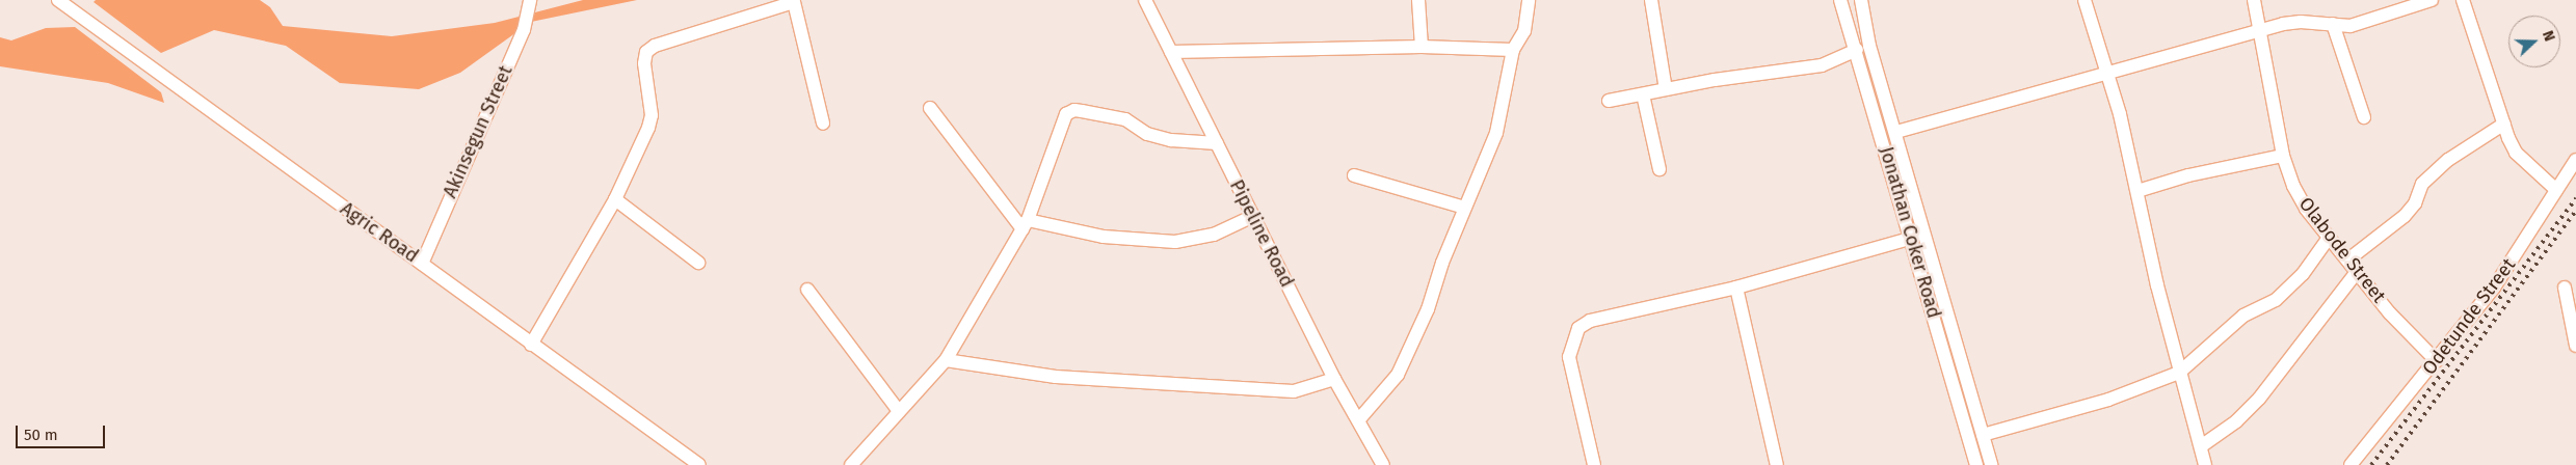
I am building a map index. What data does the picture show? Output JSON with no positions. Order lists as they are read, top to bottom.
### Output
{
  "streets": {
    "street": [
      "Akinsegun Street",
      "Agric Road",
      "Jonathan Coker Road",
      "Pipeline Road",
      "Olabode Street",
      "Odetunde Street"
    ]
  },
  "crossings": [
    ["Akinsegun Street", "Agric Road"],
    ["Olabode Street", "Odetunde Street"]
  ],
  "scale_bar": "50 m",
  "north": "right"
}
